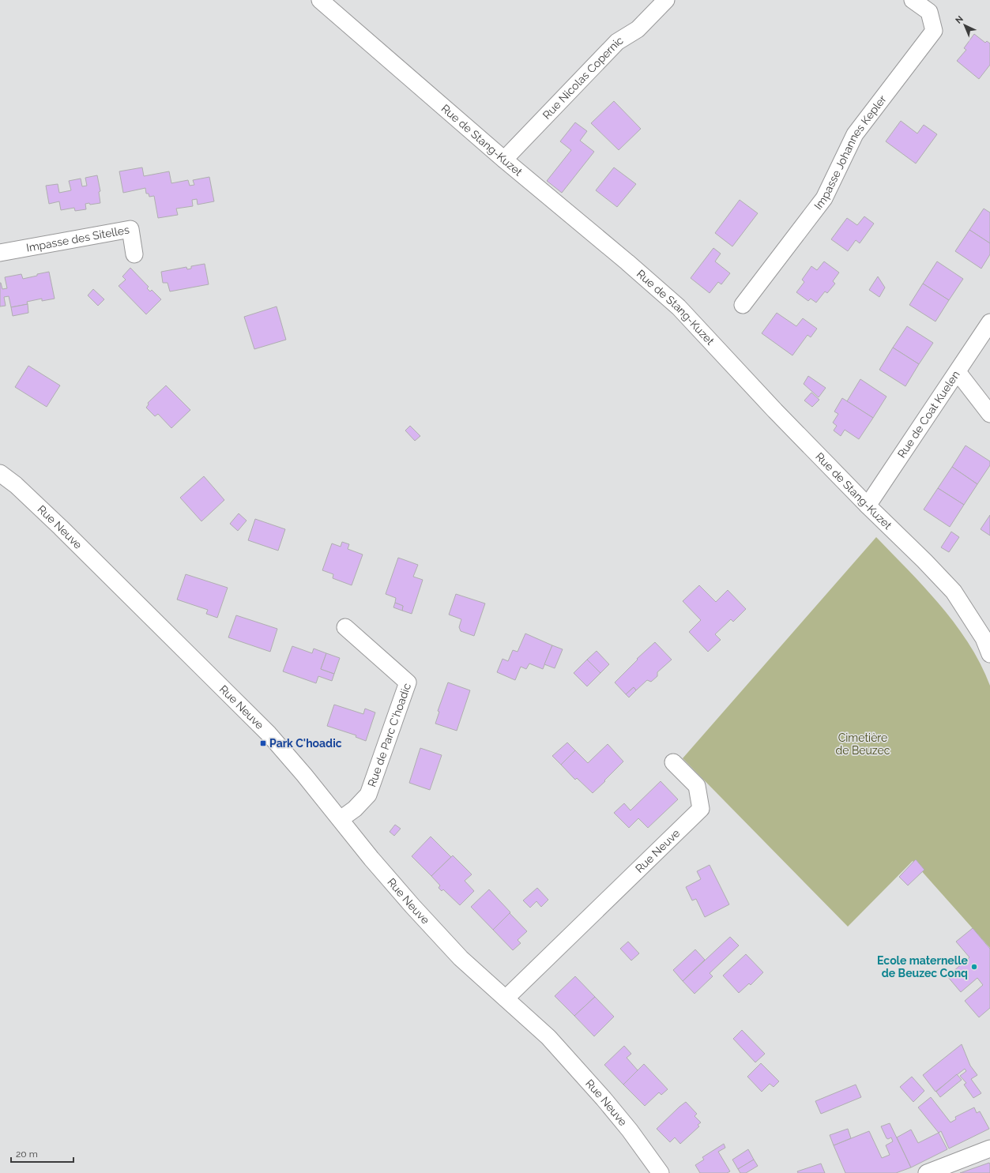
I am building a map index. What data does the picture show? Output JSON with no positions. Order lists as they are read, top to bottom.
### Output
{
  "streets": {
    "street": [
      "Rue Nicolas Copernic",
      "Rue de Stang-Kuzet",
      "Impasse Johannes Kepler",
      "Impasse des Sitelles",
      "Rue de Coat Kuelen",
      "Rue Neuve",
      "Rue de Parc C'hoadic"
    ]
  },
  "crossings": [
    ["Rue Nicolas Copernic", "Rue de Stang-Kuzet"],
    ["Rue de Stang-Kuzet", "Rue de Coat Kuelen"],
    ["Rue Neuve", "Rue de Parc C'hoadic"]
  ],
  "parks": ["Cimetière de Beuzec"],
  "places": {
    "transit": ["Park C'hoadic"],
    "other": ["Ecole maternelle de Beuzec Conq"]
  },
  "scale_bar": "20 m",
  "north": "top left"
}
